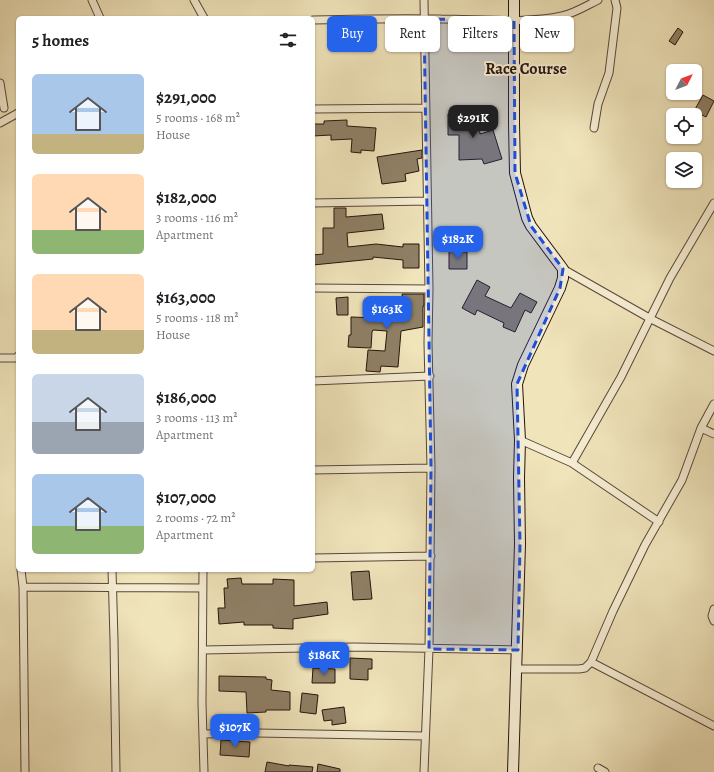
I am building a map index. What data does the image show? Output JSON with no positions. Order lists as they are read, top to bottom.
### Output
{
  "districts": ["Race Course"],
  "north": "top right",
  "page": {
    "chip": [
      "Buy",
      "Rent",
      "Filters",
      "New"
    ],
    "heading": "5 homes",
    "list": [
      {
        "name": "$291,000",
        "note": "5 rooms · 168 m² · House"
      },
      {
        "name": "$182,000",
        "note": "3 rooms · 116 m² · Apartment"
      },
      {
        "name": "$163,000",
        "note": "5 rooms · 118 m² · House"
      },
      {
        "name": "$186,000",
        "note": "3 rooms · 113 m² · Apartment"
      },
      {
        "name": "$107,000",
        "note": "2 rooms · 72 m² · Apartment"
      }
    ],
    "price": [
      "$291K",
      "$182K",
      "$163K",
      "$186K",
      "$107K"
    ]
  }
}
